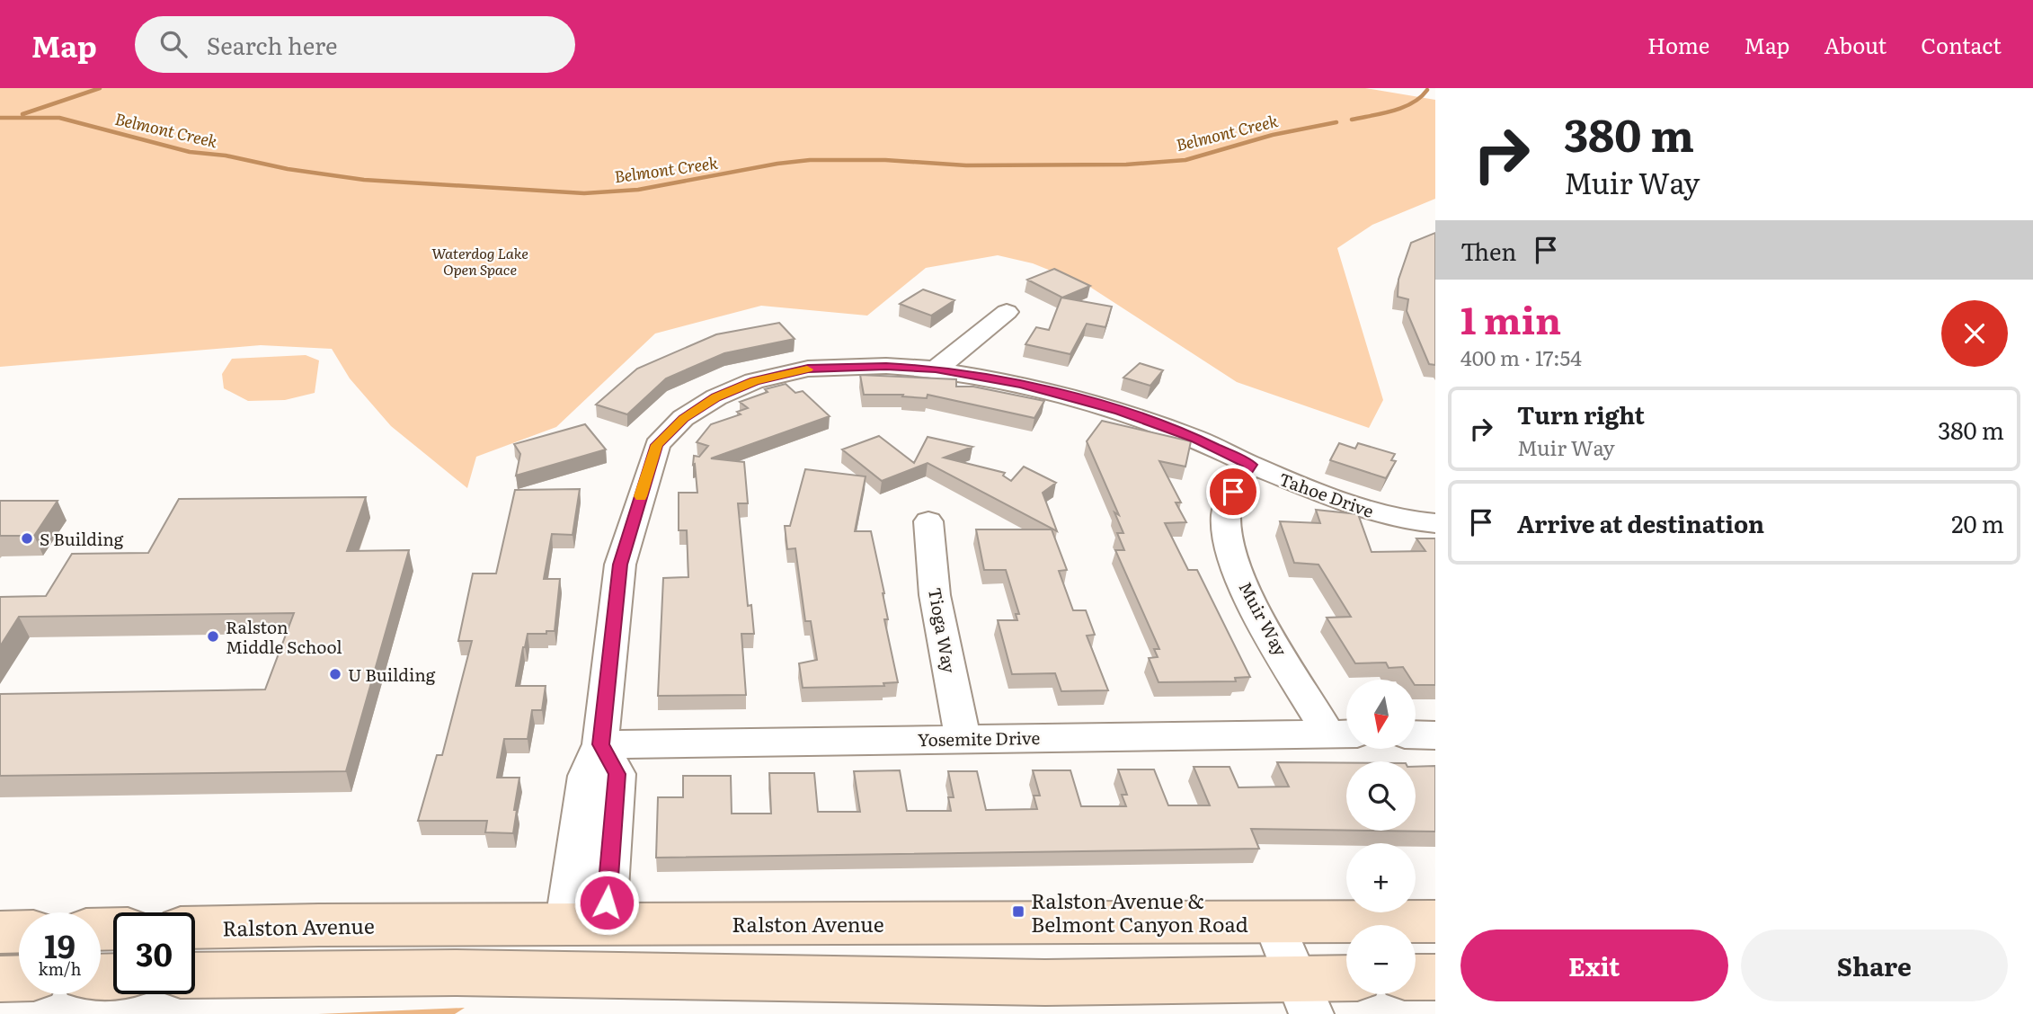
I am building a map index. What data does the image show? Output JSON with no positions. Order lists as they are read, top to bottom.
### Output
{
  "streets": {
    "main road": ["Ralston Avenue"],
    "street": [
      "Tahoe Drive",
      "Muir Way",
      "Tioga Way",
      "Yosemite Drive"
    ]
  },
  "crossings": [
    ["Tahoe Drive", "Muir Way"],
    ["Tahoe Drive", "Yosemite Drive"],
    ["Tahoe Drive", "Ralston Avenue"],
    ["Muir Way", "Yosemite Drive"],
    ["Tioga Way", "Yosemite Drive"]
  ],
  "water": ["Belmont Creek"],
  "parks": ["Waterdog Lake Open Space"],
  "places": {
    "other": ["S Building", "Ralston Middle School", "U Building"],
    "transit": ["Ralston Avenue & Belmont Canyon Road"]
  },
  "north": "bottom",
  "page": {
    "header": "Map",
    "search": "Search here",
    "nav": [
      "Home",
      "Map",
      "About",
      "Contact"
    ],
    "turn": ["380 m", "Muir Way"],
    "then": "Then",
    "heading": ["1 min", "400 m · 17:54"],
    "list": [
      {
        "name": "Turn right",
        "note": "Muir Way",
        "value": "380 m"
      },
      {
        "name": "Arrive at destination",
        "value": "20 m"
      }
    ],
    "map_buttons": ["+", "−"],
    "speed": "19 km/h",
    "limit": "30",
    "buttons": ["Exit", "Share"]
  }
}
